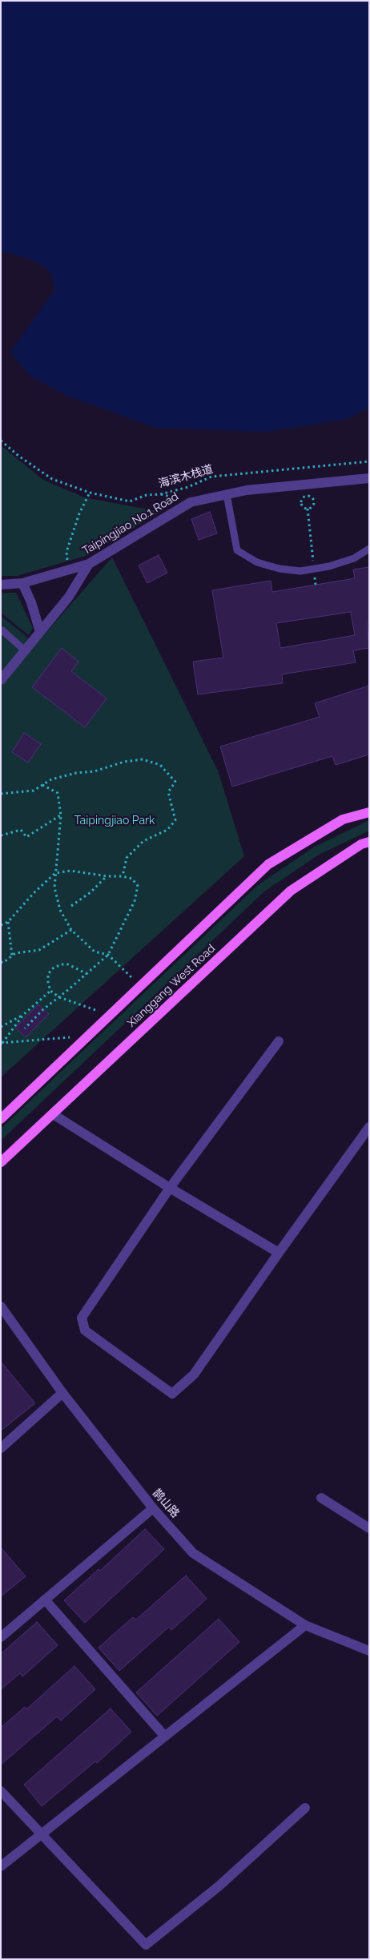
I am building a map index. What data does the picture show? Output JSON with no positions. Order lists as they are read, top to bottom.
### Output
{
  "streets": {
    "main road": ["Xianggang West Road"],
    "street": ["Taipingjiao No.1 Road", "鹊山路"],
    "path": ["海滨木栈道"]
  },
  "parks": ["Taipingjiao Park"]
}
